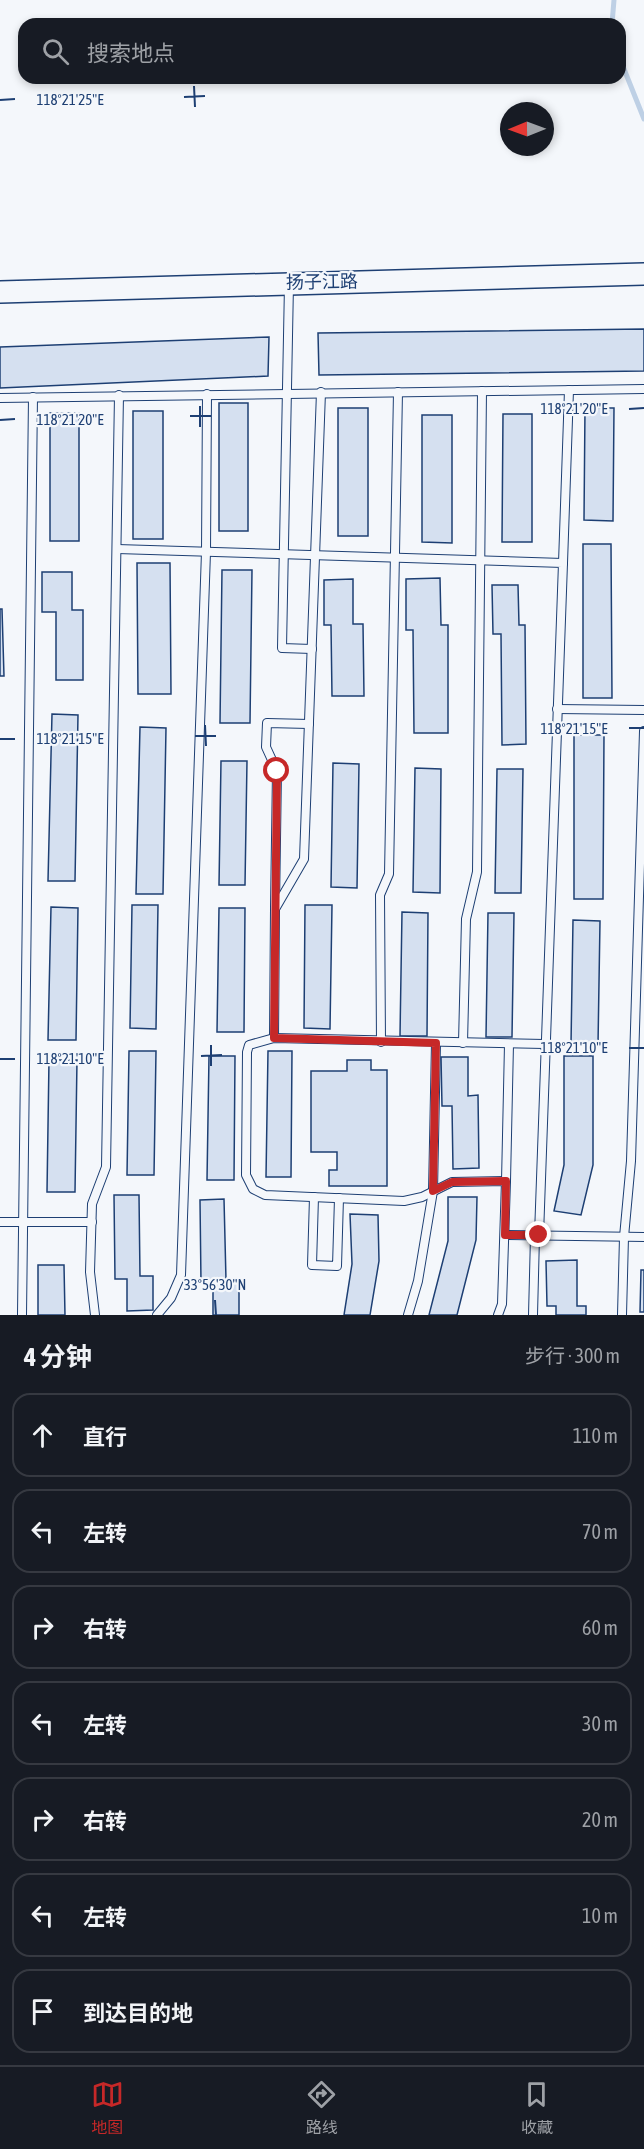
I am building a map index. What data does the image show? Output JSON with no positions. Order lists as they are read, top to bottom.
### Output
{
  "streets": {
    "street": ["扬子江路"]
  },
  "north": "left",
  "page": {
    "search": "搜索地点",
    "heading": ["4 分钟", "步行 · 300 m"],
    "list": [
      ["直行", "110 m"],
      ["左转", "70 m"],
      ["右转", "60 m"],
      ["左转", "30 m"],
      ["右转", "20 m"],
      ["左转", "10 m"],
      "到达目的地"
    ],
    "nav": ["地图", "路线", "收藏"]
  },
  "coordinates": [
    "118°21'25\"E",
    "118°21'20\"E",
    "118°21'15\"E",
    "118°21'10\"E",
    "33°56'30\"N"
  ]
}
